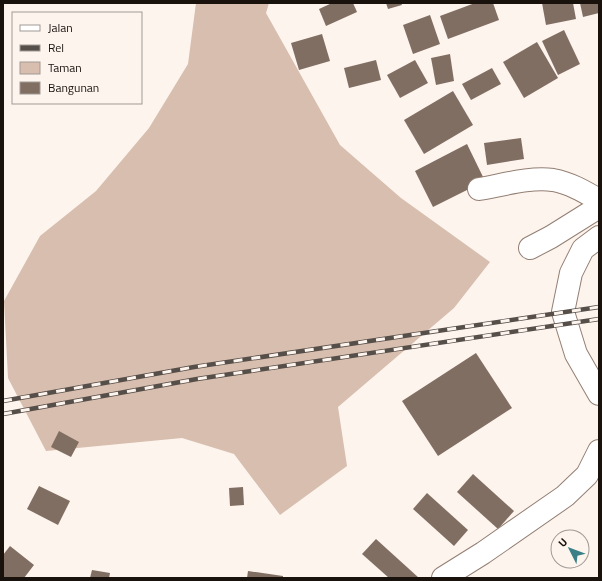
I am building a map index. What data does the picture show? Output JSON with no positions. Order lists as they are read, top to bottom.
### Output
{
  "legend": [
    "Jalan",
    "Rel",
    "Taman",
    "Bangunan"
  ],
  "north": "top left"
}
